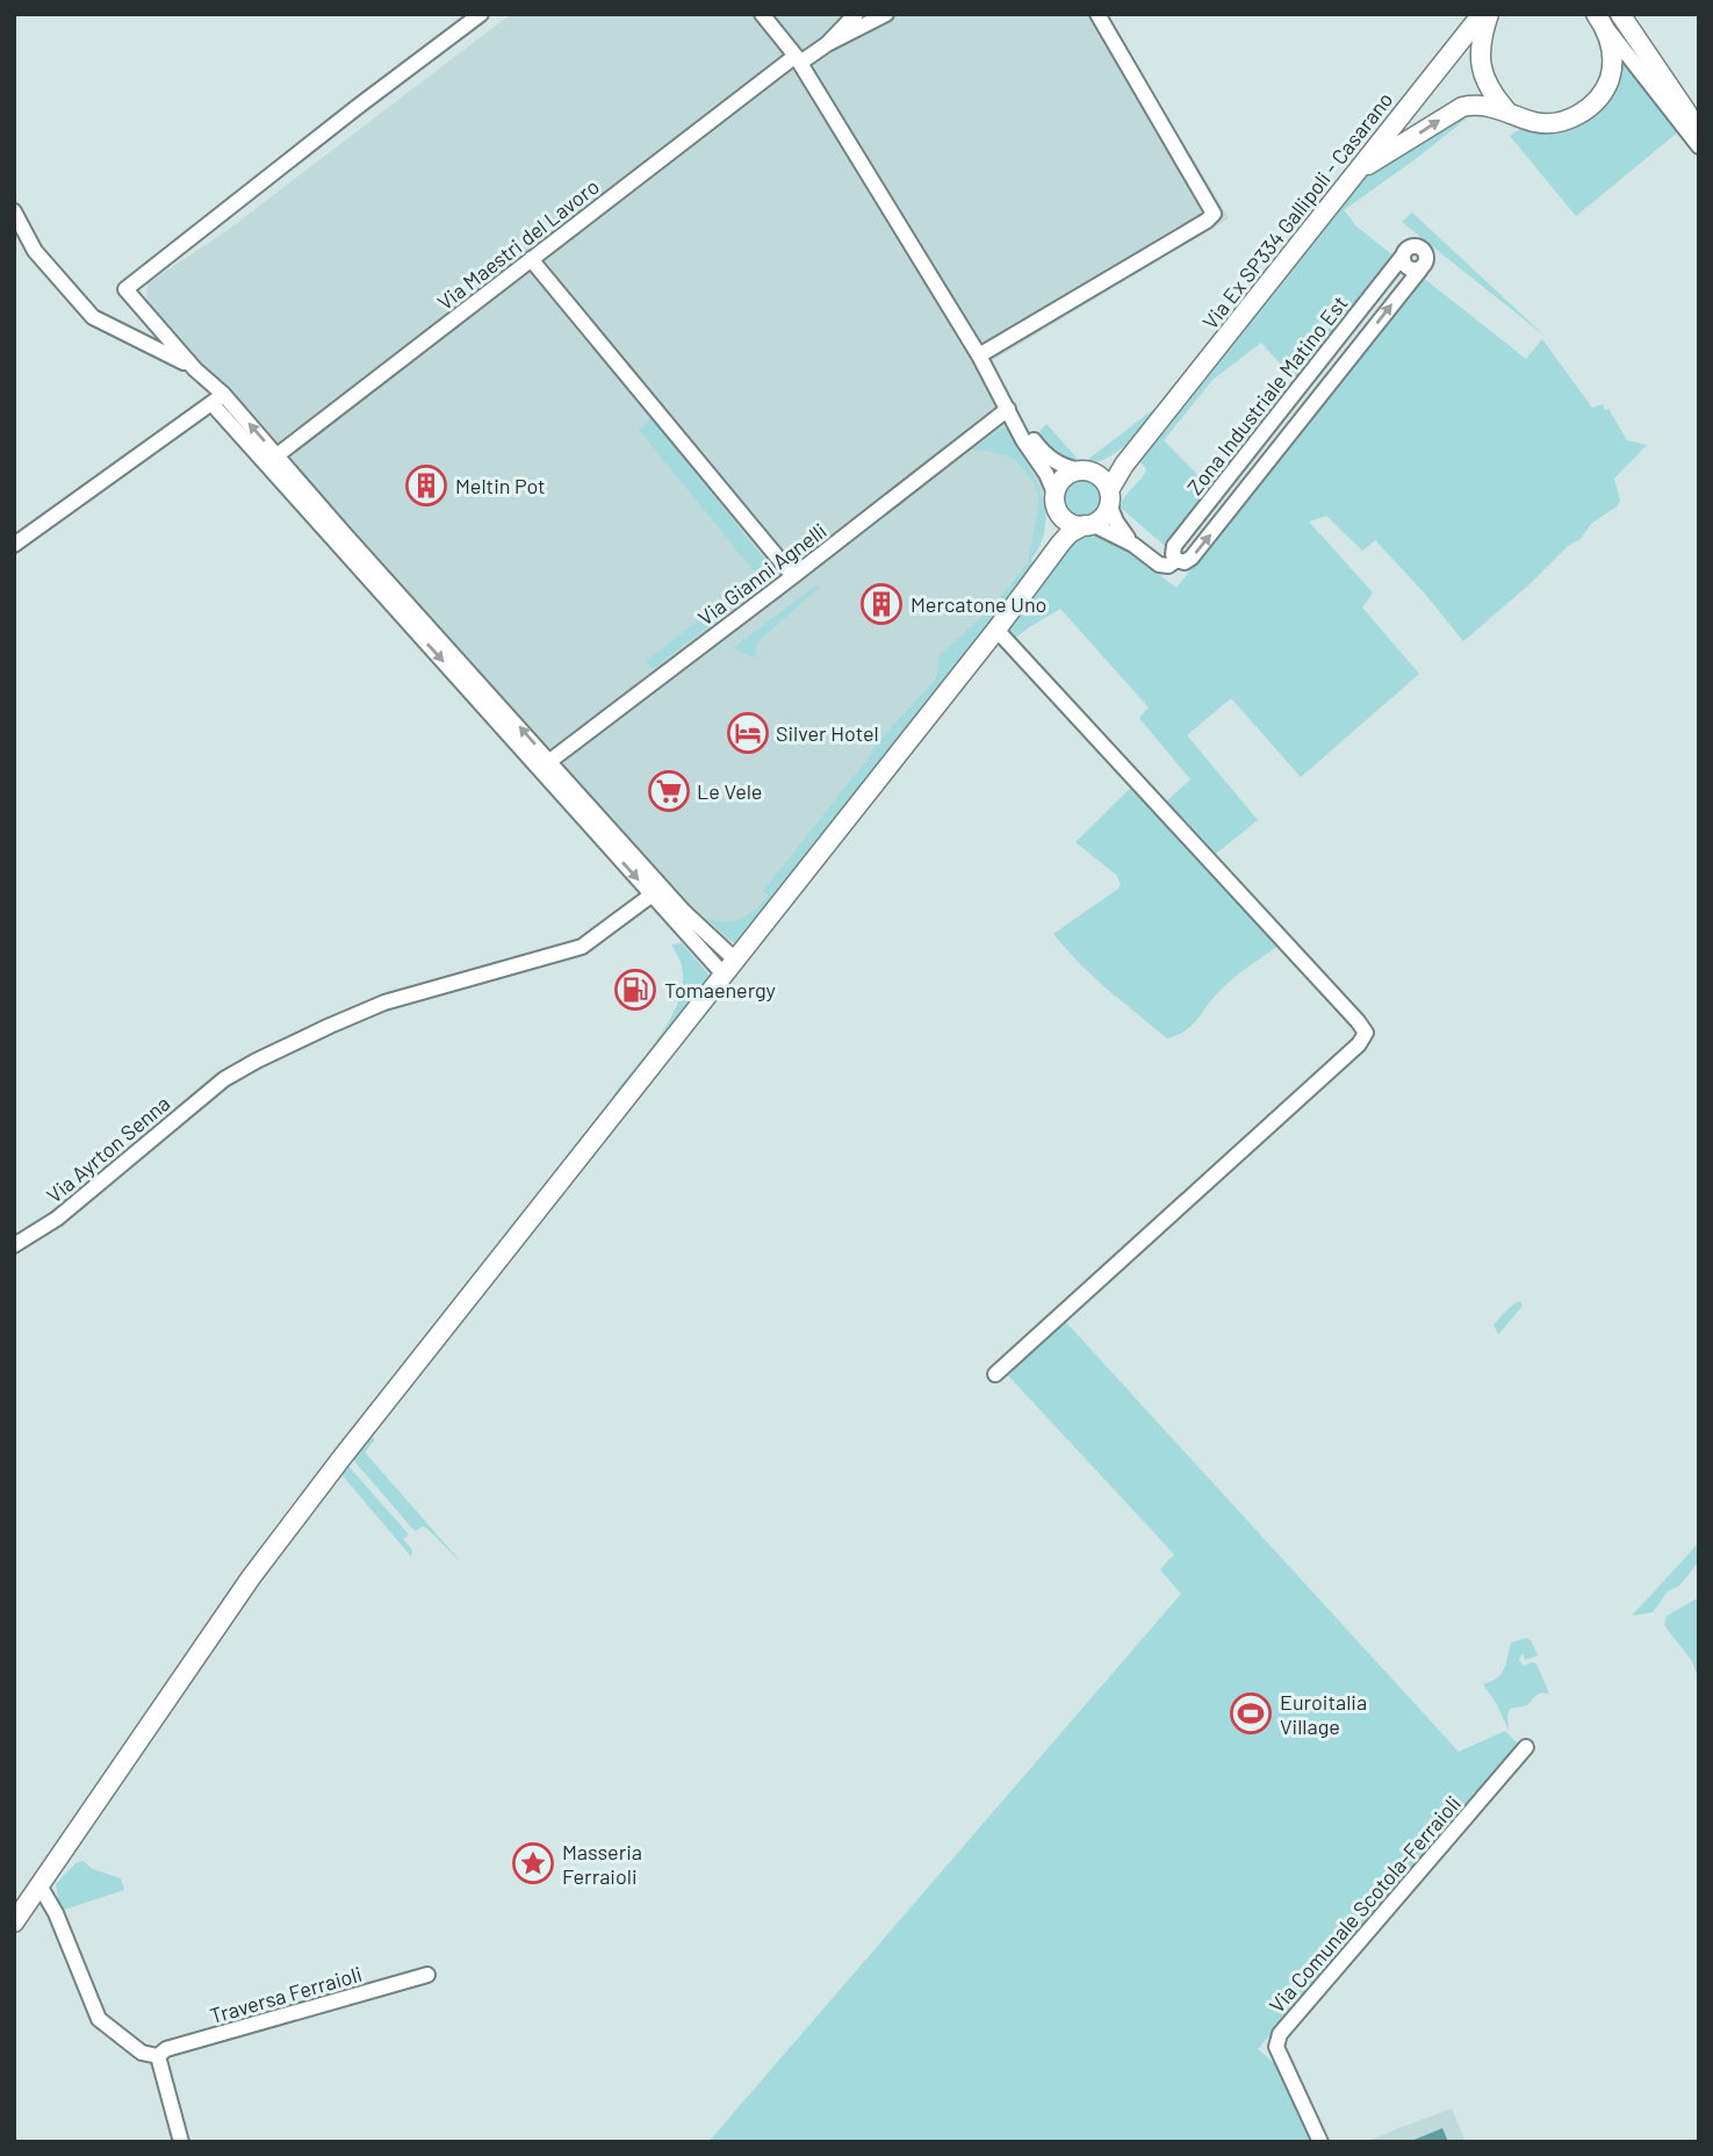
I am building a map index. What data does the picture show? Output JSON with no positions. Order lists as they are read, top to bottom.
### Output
{
  "streets": {
    "main road": ["Via Ex SP334 Gallipoli - Casarano"],
    "street": [
      "Via Maestri del Lavoro",
      "Zona Industriale Matino Est",
      "Via Gianni Agnelli",
      "Via Ayrton Senna",
      "Via Comunale Scotola-Ferraioli",
      "Traversa Ferraioli"
    ]
  },
  "places": {
    "building": ["Meltin Pot", "Mercatone Uno"],
    "hotel": ["Silver Hotel"],
    "supermarket": ["Le Vele"],
    "fuel station": ["Tomaenergy"],
    "sports": ["Euroitalia Village"],
    "place": ["Masseria Ferraioli"]
  }
}
